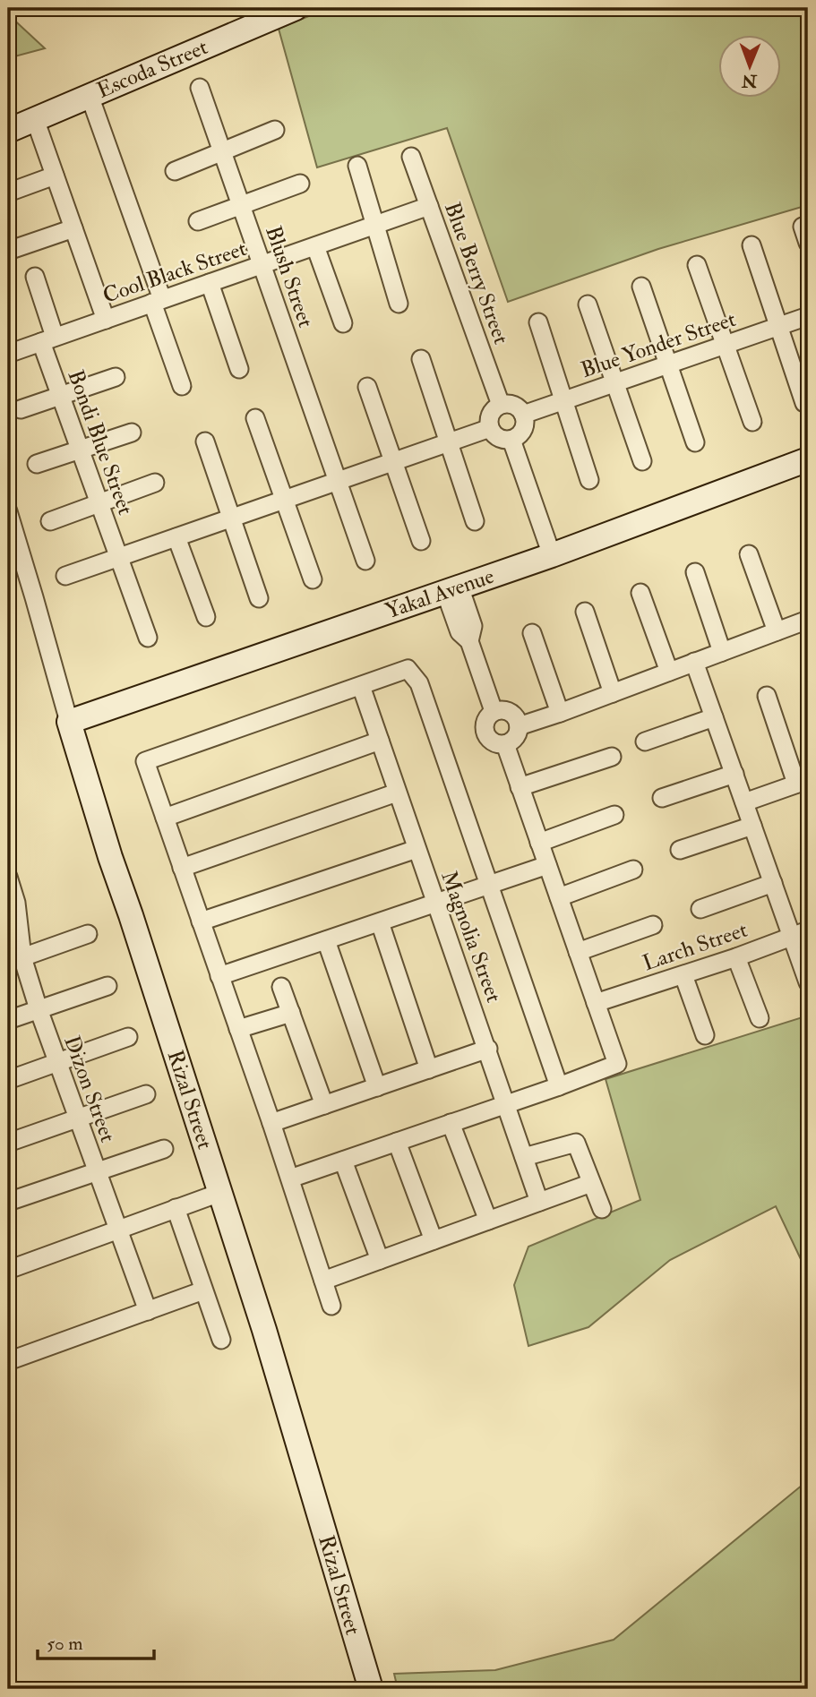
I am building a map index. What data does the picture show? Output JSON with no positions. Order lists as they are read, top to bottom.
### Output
{
  "streets": {
    "street": [
      "Escoda Street",
      "Cool Black Street",
      "Blue Berry Street",
      "Blush Street",
      "Blue Yonder Street",
      "Bondi Blue Street",
      "Yakal Avenue",
      "Magnolia Street",
      "Larch Street",
      "Dizon Street",
      "Rizal Street"
    ]
  },
  "crossings": [
    ["Cool Black Street", "Blue Berry Street"],
    ["Cool Black Street", "Blush Street"],
    ["Cool Black Street", "Bondi Blue Street"],
    ["Blue Berry Street", "Blue Yonder Street"],
    ["Yakal Avenue", "Rizal Street"]
  ],
  "scale_bar": "50 m",
  "north": "bottom"
}
